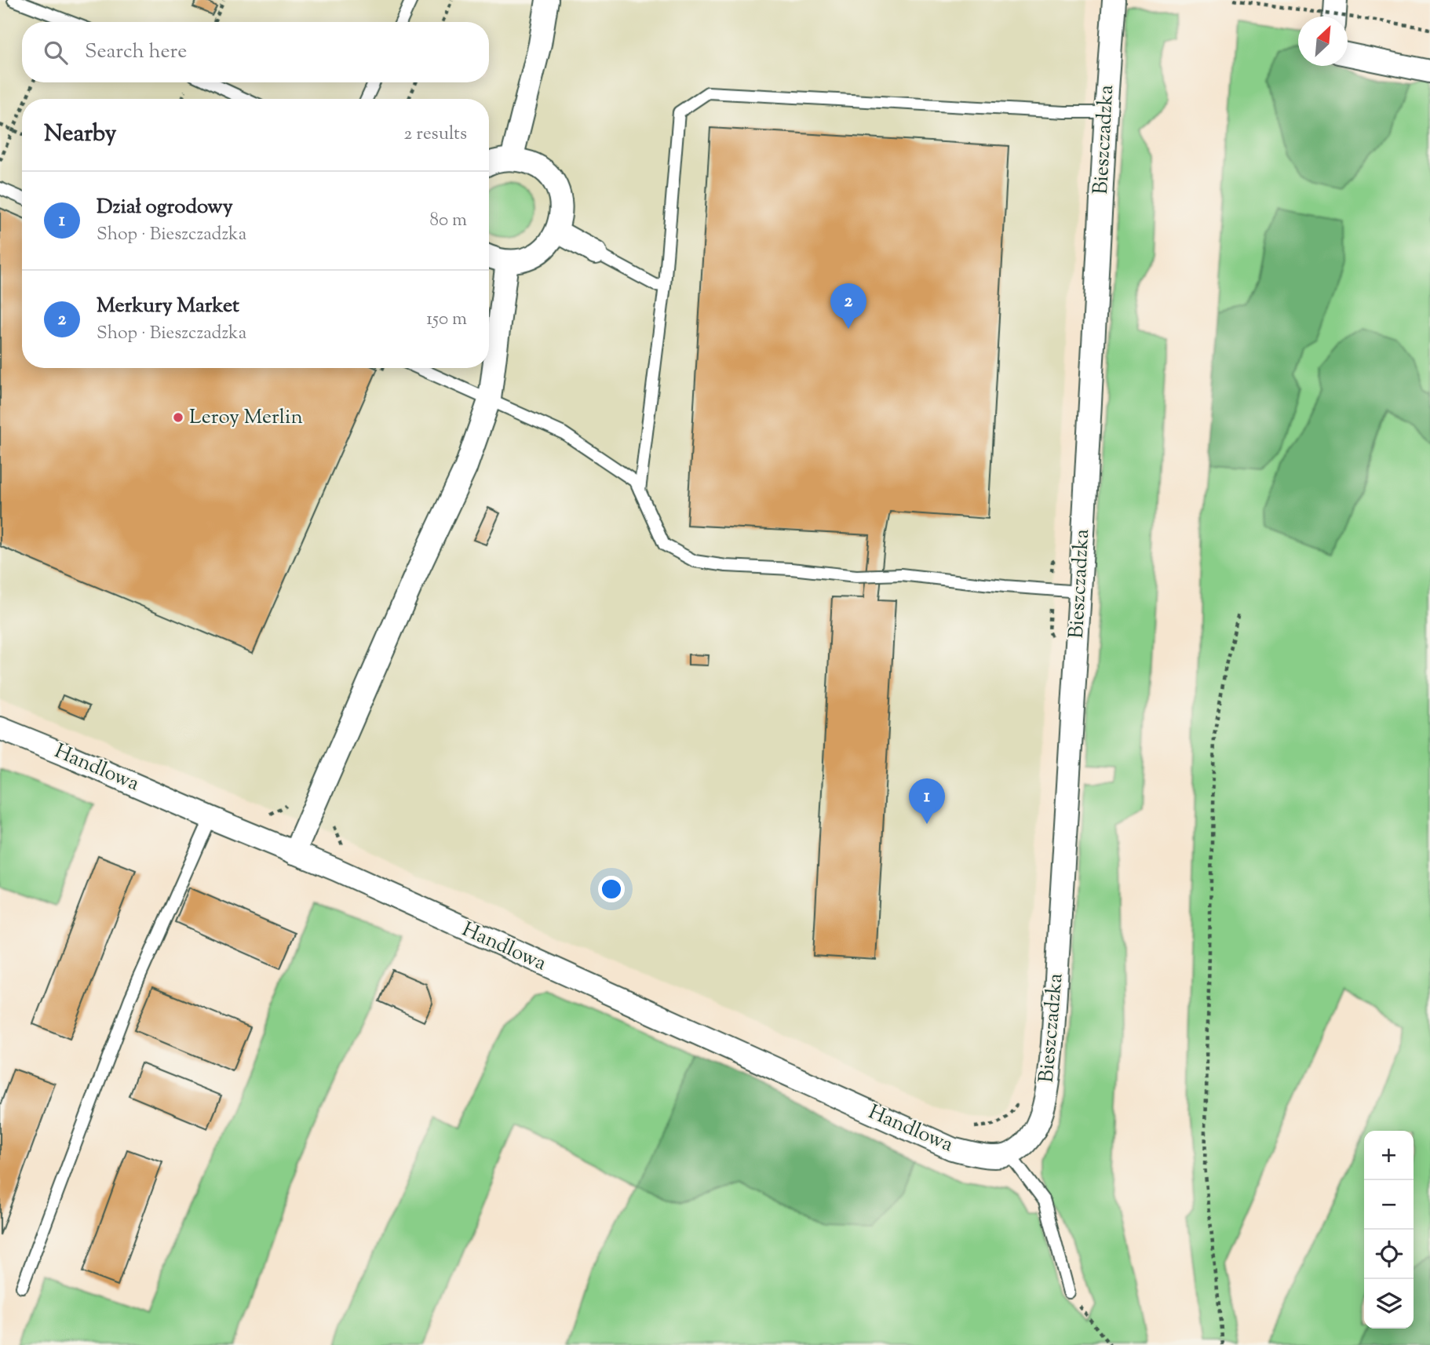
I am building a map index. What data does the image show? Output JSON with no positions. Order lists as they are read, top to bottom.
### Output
{
  "streets": {
    "street": ["Bieszczadzka", "Handlowa"]
  },
  "crossings": [
    ["Bieszczadzka", "Handlowa"]
  ],
  "places": ["Leroy Merlin"],
  "north": "top right",
  "page": {
    "search": "Search here",
    "heading": ["Nearby", "2 results"],
    "list": [
      {
        "mark": "1",
        "name": "Dział ogrodowy",
        "note": "Shop · Bieszczadzka",
        "value": "80 m"
      },
      {
        "mark": "2",
        "name": "Merkury Market",
        "note": "Shop · Bieszczadzka",
        "value": "150 m"
      }
    ],
    "pins": ["2", "1"],
    "map_buttons": ["+", "−"]
  }
}
